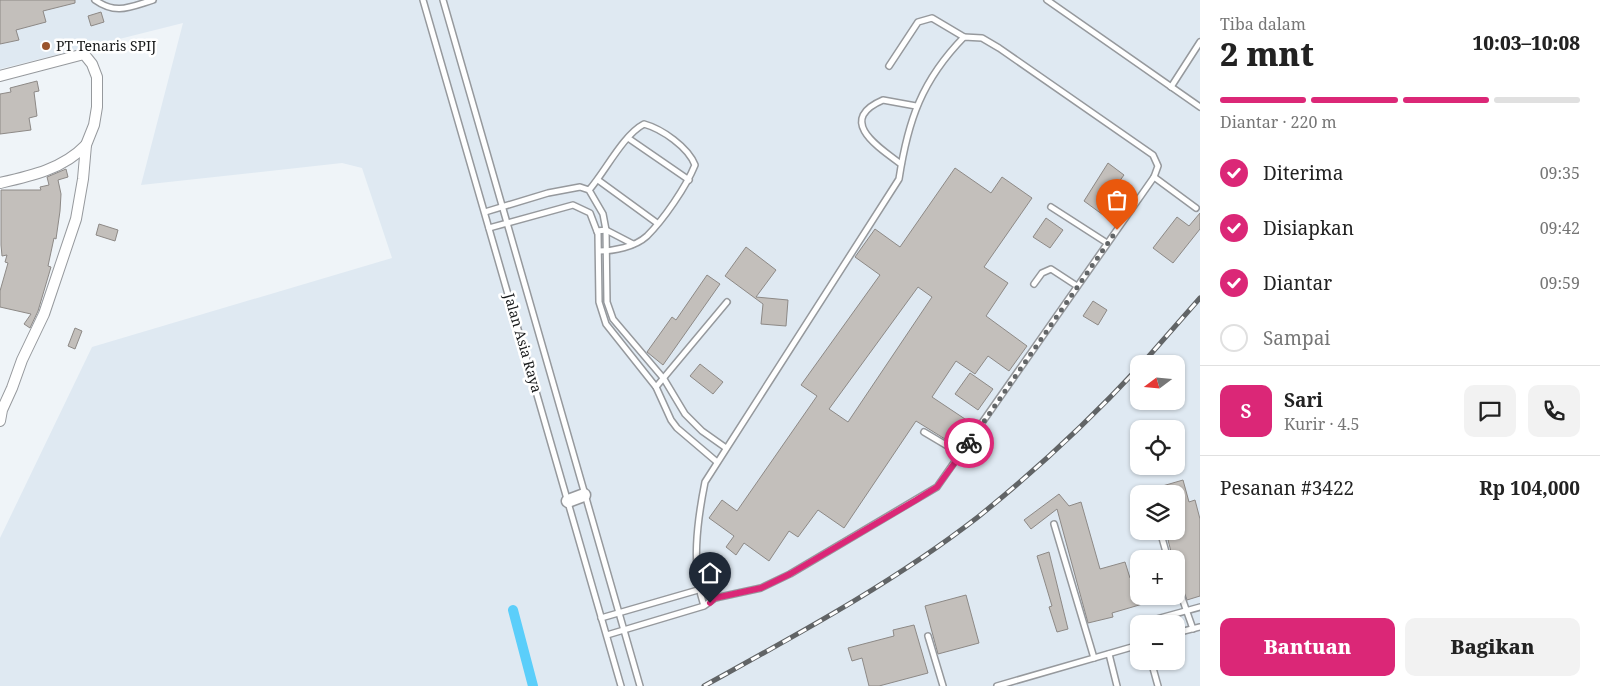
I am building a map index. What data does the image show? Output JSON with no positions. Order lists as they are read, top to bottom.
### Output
{
  "streets": {
    "lane": ["Jalan Asia Raya"]
  },
  "places": ["PT Tenaris SPIJ"],
  "north": "left",
  "page": {
    "heading": ["2 mnt", "Tiba dalam", "10:03–10:08"],
    "panel": [
      "Sari",
      "Kurir · 4.5",
      "Pesanan #3422",
      "Rp 104,000"
    ],
    "bar": "Diantar · 220 m",
    "list": [
      ["Diterima", "09:35"],
      ["Disiapkan", "09:42"],
      ["Diantar", "09:59"],
      "Sampai"
    ],
    "map_buttons": ["+", "−"],
    "round": "S",
    "buttons": ["Bantuan", "Bagikan"]
  }
}
